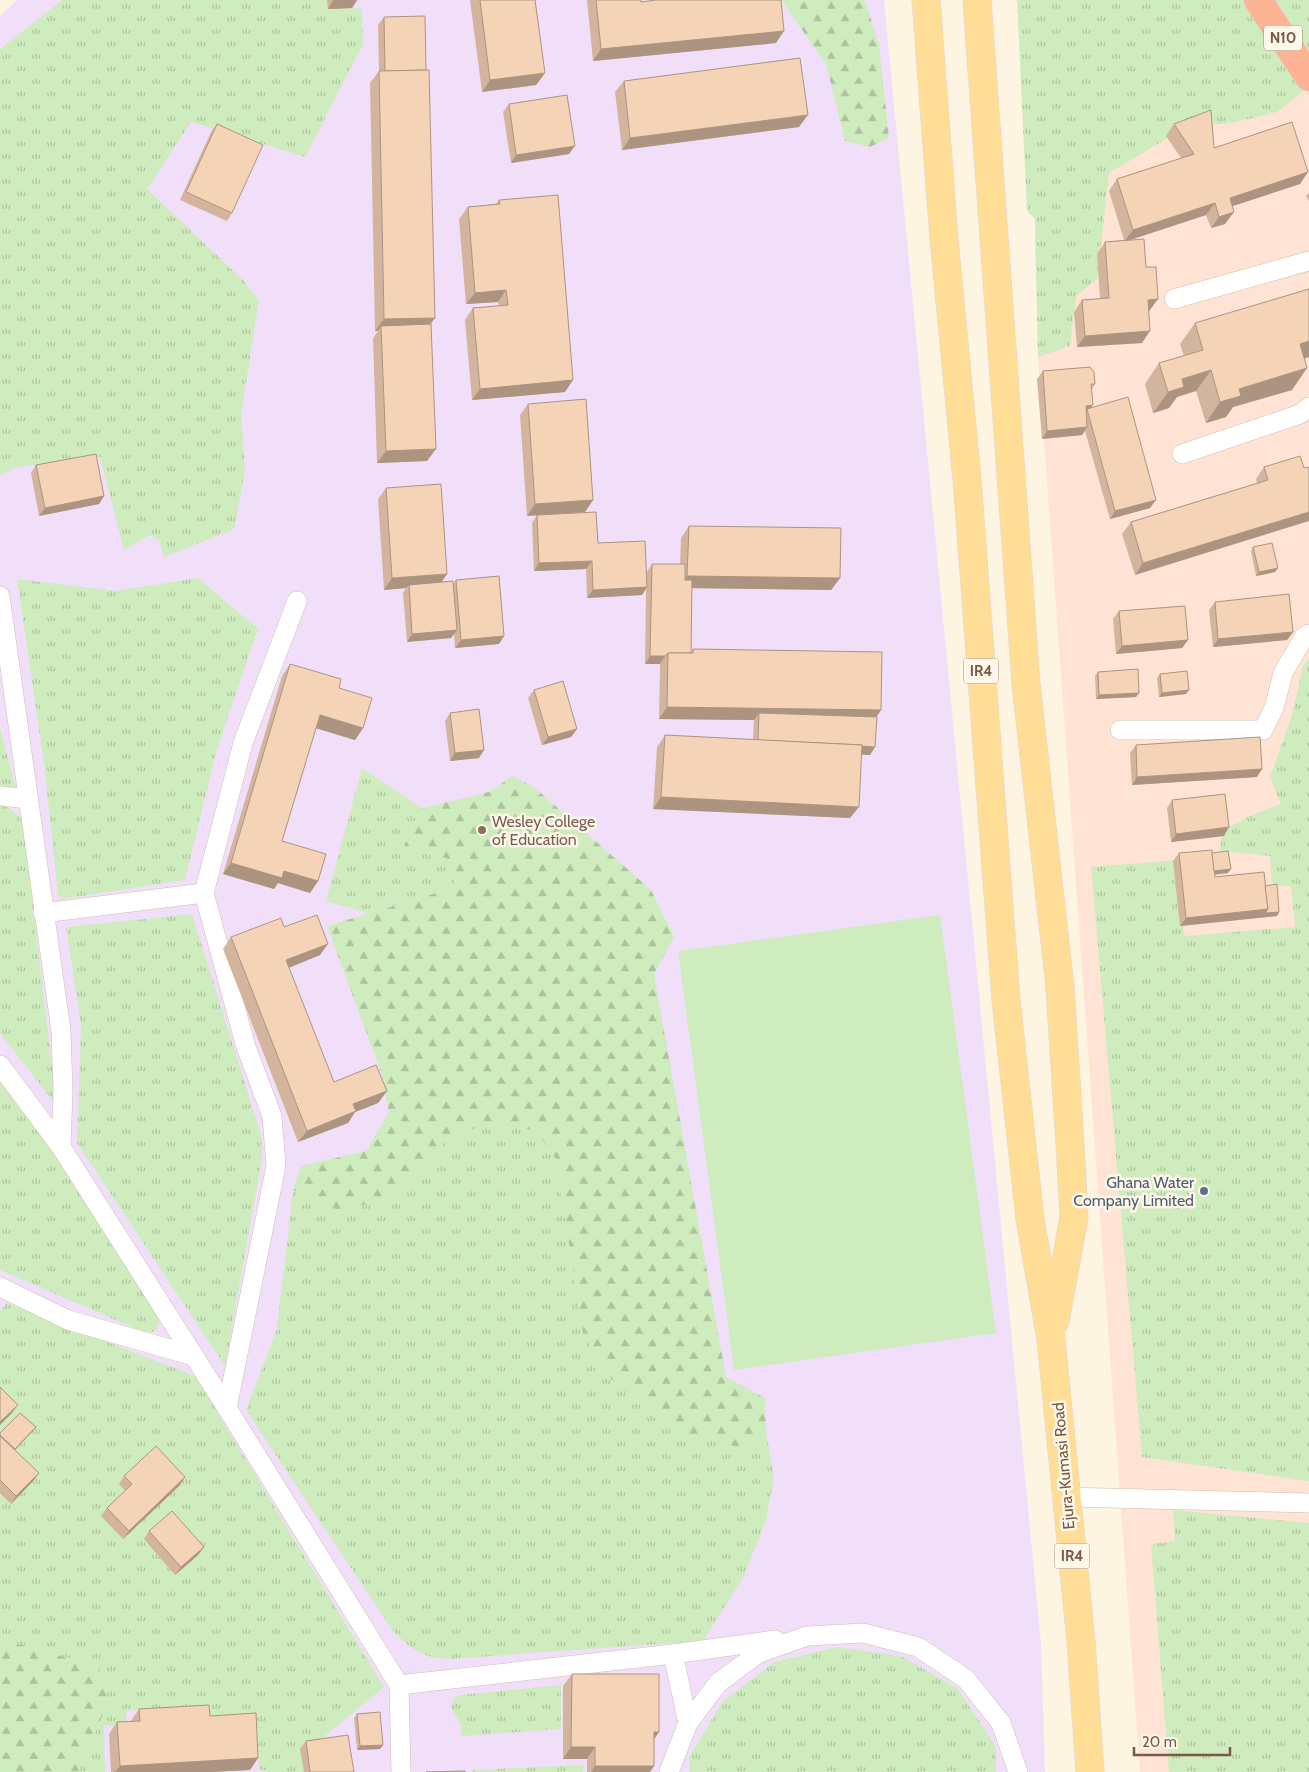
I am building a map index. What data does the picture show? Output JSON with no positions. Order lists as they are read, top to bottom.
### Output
{
  "streets": {
    "highway": ["N10"],
    "main road": ["IR4", "Ejura-Kumasi Road"]
  },
  "crossings": [
    ["IR4", "Ejura-Kumasi Road"]
  ],
  "places": ["Wesley College of Education", "Ghana Water Company Limited"],
  "scale_bar": "20 m"
}
